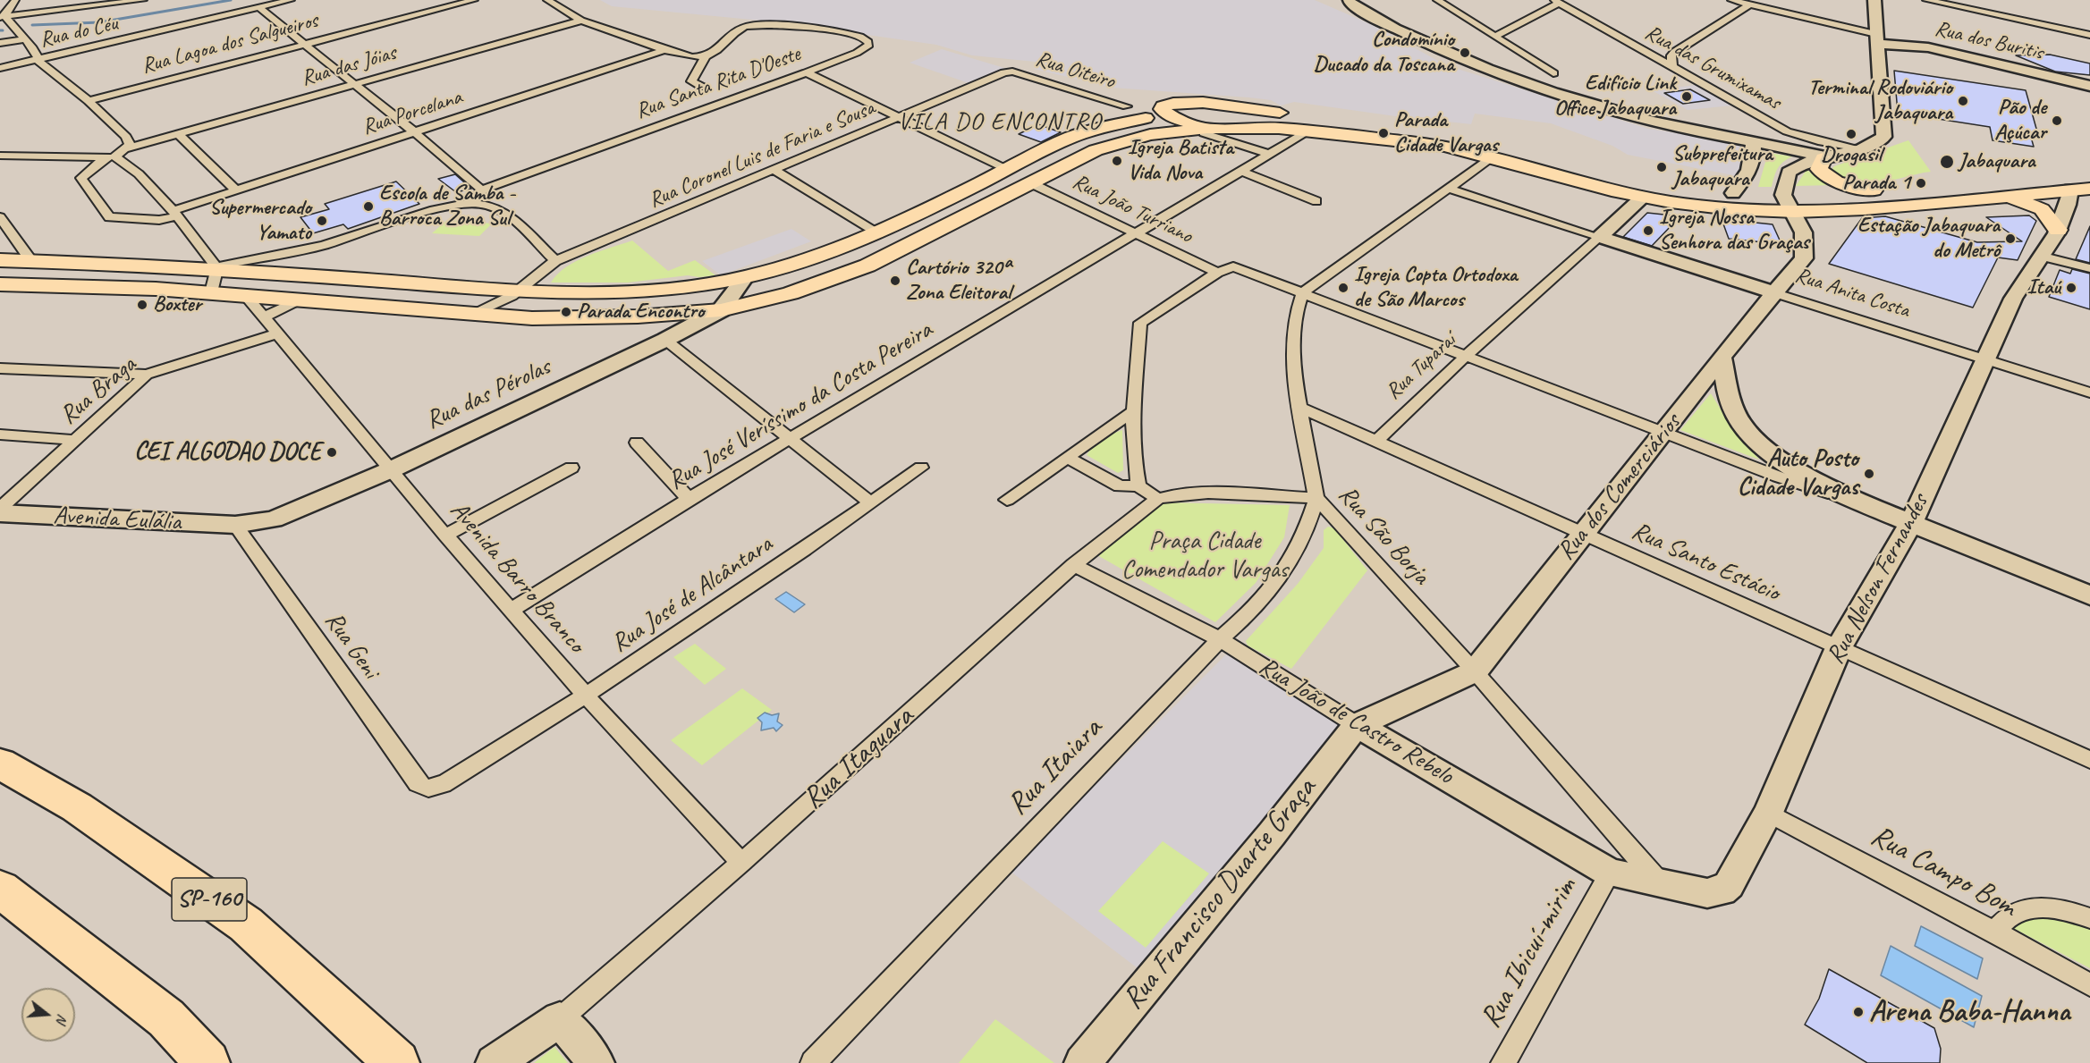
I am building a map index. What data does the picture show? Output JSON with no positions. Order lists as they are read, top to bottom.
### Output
{
  "streets": {
    "highway": ["SP-160"],
    "street": [
      "Rua do Céu",
      "Rua dos Buritis",
      "Rua Lagoa dos Salgueiros",
      "Rua das Jóias",
      "Rua das Grumixamas",
      "Rua Oiteiro",
      "Rua Santa Rita D'Oeste",
      "Rua Porcelana",
      "Rua Coronel Luis de Faria e Sousa",
      "Rua João Turriano",
      "Rua Anita Costa",
      "Rua Tuparaí",
      "Rua Braga",
      "Rua das Pérolas",
      "Rua José Veríssimo da Costa Pereira",
      "Rua dos Comerciários",
      "Avenida Eulália",
      "Rua São Borja",
      "Rua Santo Estácio",
      "Avenida Barro Branco",
      "Rua Nelson Fernandes",
      "Rua José de Alcântara",
      "Rua Geni",
      "Rua João de Castro Rebelo",
      "Rua Itaguara",
      "Rua Itaiara",
      "Rua Campo Bom",
      "Rua Francisco Duarte Graça",
      "Rua Ibicuí-mirim"
    ]
  },
  "crossings": [
    ["Rua Oiteiro", "Rua Coronel Luis de Faria e Sousa"],
    ["Rua João Turriano", "Rua José Veríssimo da Costa Pereira"],
    ["Rua Anita Costa", "Rua Tuparaí"],
    ["Rua Anita Costa", "Rua dos Comerciários"],
    ["Rua Anita Costa", "Rua Nelson Fernandes"],
    ["Rua Tuparaí", "Rua Santo Estácio"],
    ["Rua Braga", "Avenida Barro Branco"],
    ["Rua das Pérolas", "Avenida Eulália"],
    ["Rua das Pérolas", "Avenida Barro Branco"],
    ["Rua das Pérolas", "Rua Geni"],
    ["Rua José Veríssimo da Costa Pereira", "Avenida Barro Branco"],
    ["Rua dos Comerciários", "Rua São Borja"],
    ["Rua dos Comerciários", "Rua Santo Estácio"],
    ["Rua dos Comerciários", "Rua João de Castro Rebelo"],
    ["Rua dos Comerciários", "Rua Francisco Duarte Graça"],
    ["Avenida Eulália", "Rua Geni"],
    ["Rua São Borja", "Rua Santo Estácio"],
    ["Rua São Borja", "Rua Nelson Fernandes"],
    ["Rua São Borja", "Rua João de Castro Rebelo"],
    ["Rua São Borja", "Rua Itaiara"],
    ["Rua São Borja", "Rua Ibicuí-mirim"],
    ["Rua Santo Estácio", "Rua Nelson Fernandes"],
    ["Avenida Barro Branco", "Rua José de Alcântara"],
    ["Avenida Barro Branco", "Rua Itaguara"],
    ["Rua Nelson Fernandes", "Rua João de Castro Rebelo"],
    ["Rua Nelson Fernandes", "Rua Campo Bom"],
    ["Rua Nelson Fernandes", "Rua Ibicuí-mirim"],
    ["Rua José de Alcântara", "Rua Geni"],
    ["Rua João de Castro Rebelo", "Rua Itaguara"],
    ["Rua João de Castro Rebelo", "Rua Itaiara"],
    ["Rua João de Castro Rebelo", "Rua Francisco Duarte Graça"],
    ["Rua João de Castro Rebelo", "Rua Ibicuí-mirim"]
  ],
  "districts": ["VILA DO ENCONTRO"],
  "parks": ["Praça Cidade Comendador Vargas"],
  "places": [
    "Condomínio Ducado da Toscana",
    "Edifício Link Office Jabaquara",
    "Terminal Rodoviário Jabaquara",
    "Pão de Açúcar",
    "Parada Cidade Vargas",
    "Drogasil",
    "Igreja Batista Vida Nova",
    "Jabaquara",
    "Subprefeitura Jabaquara",
    "Parada 1",
    "Escola de Samba - Barroca Zona Sul",
    "Supermercado Yamato",
    "Igreja Nossa Senhora das Graças",
    "Estação Jabaquara do Metrô",
    "Cartório 320ª Zona Eleitoral",
    "Igreja Copta Ortodoxa de São Marcos",
    "Itaú",
    "Boxter",
    "Parada Encontro",
    "CEI ALGODAO DOCE",
    "Auto Posto Cidade Vargas",
    "Arena Baba-Hanna"
  ],
  "north": "right"
}
